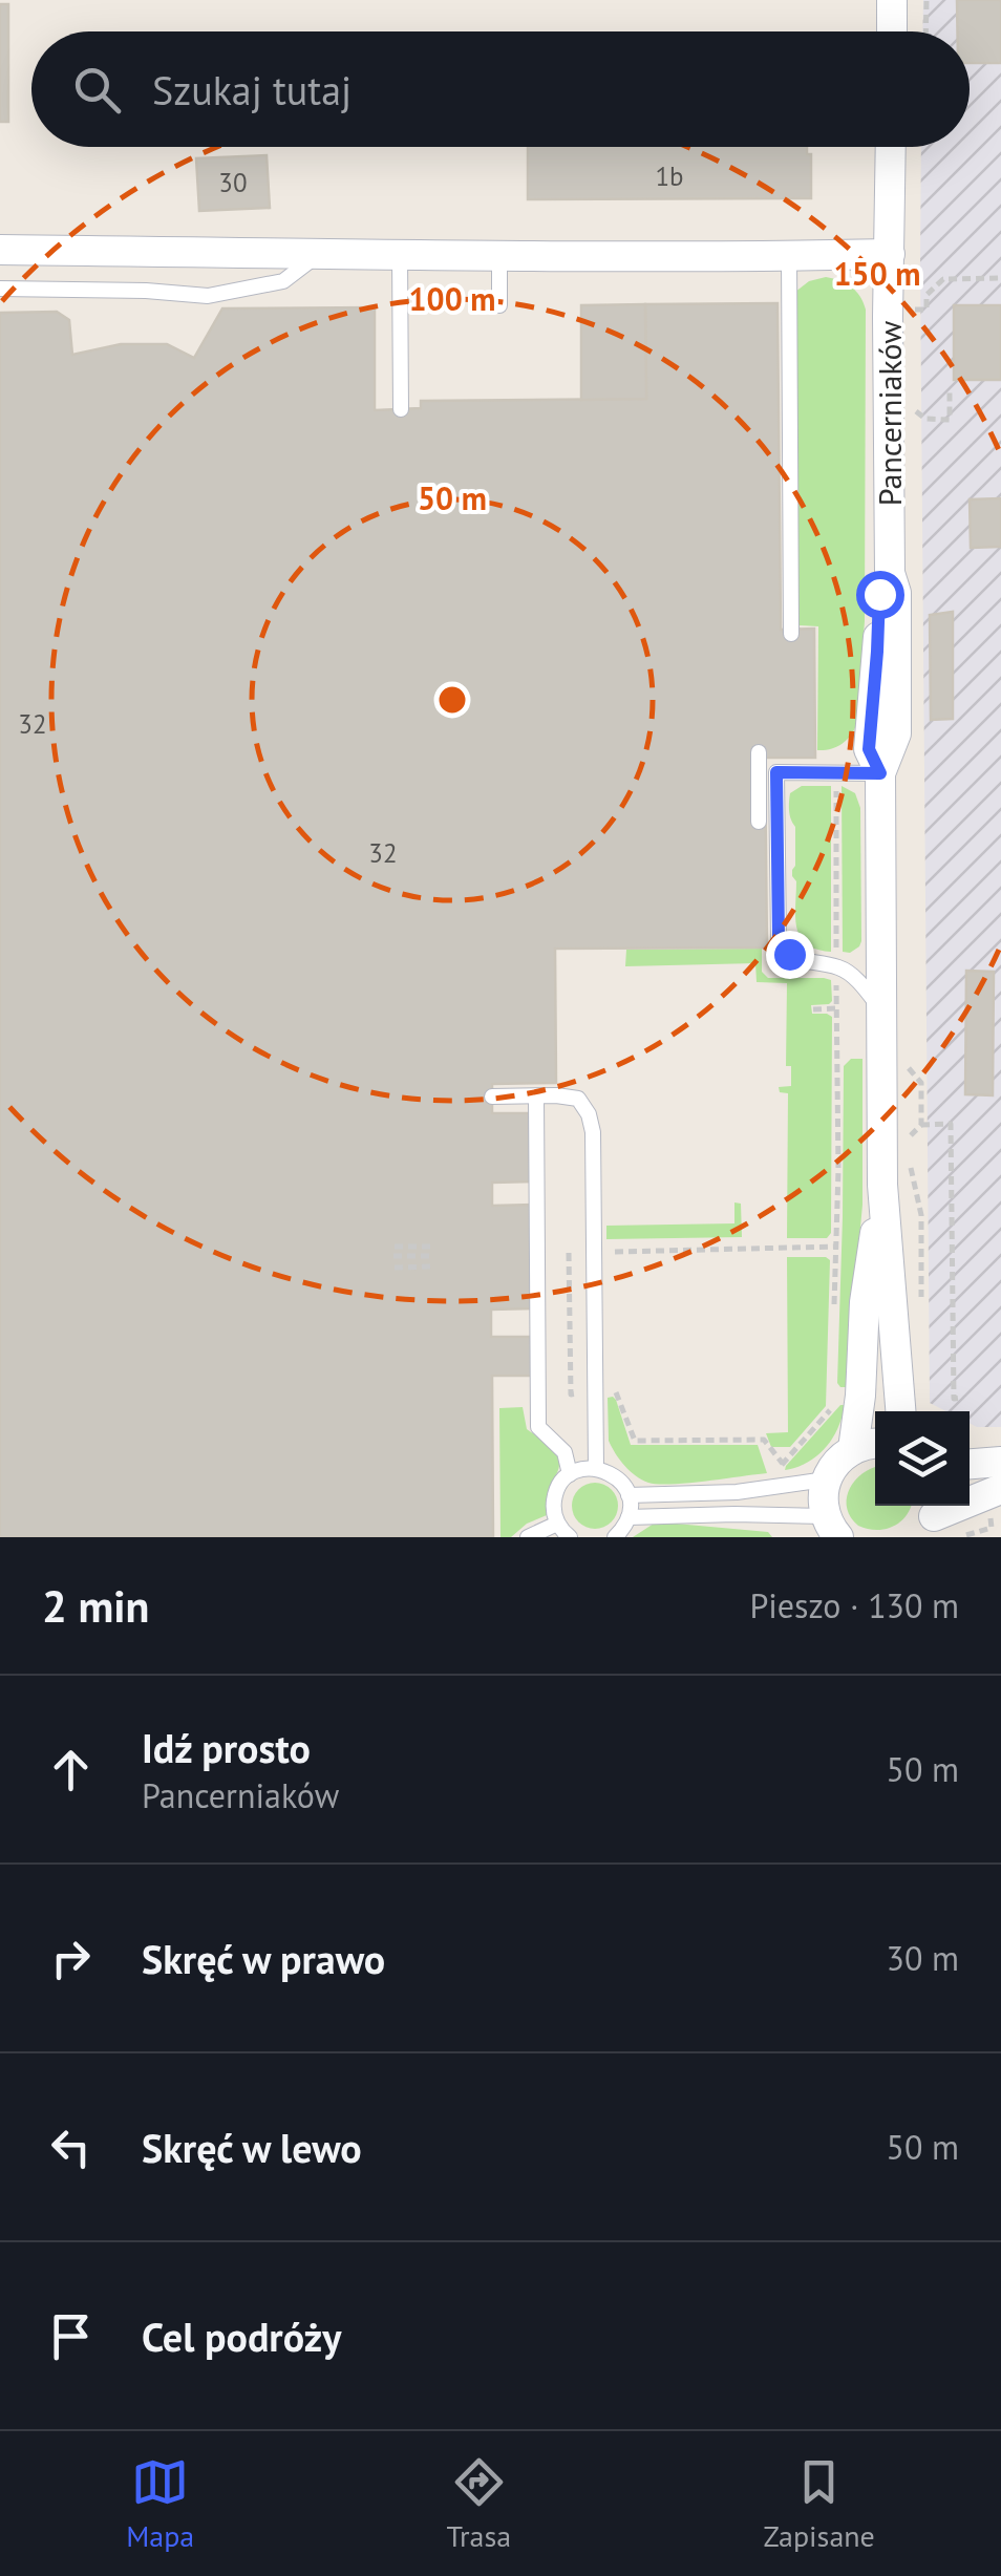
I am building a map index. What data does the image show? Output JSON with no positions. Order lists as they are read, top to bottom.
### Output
{
  "streets": {
    "street": ["Pancerniaków"]
  },
  "house_numbers": [
    "1b",
    "30",
    "32",
    "32"
  ],
  "page": {
    "search": "Szukaj tutaj",
    "heading": ["2 min", "Pieszo · 130 m"],
    "list": [
      ["Idź prosto", "Pancerniaków", "50 m"],
      ["Skręć w prawo", "30 m"],
      ["Skręć w lewo", "50 m"],
      "Cel podróży"
    ],
    "nav": ["Mapa", "Trasa", "Zapisane"]
  },
  "rings": ["150 m", "100 m", "50 m"]
}
